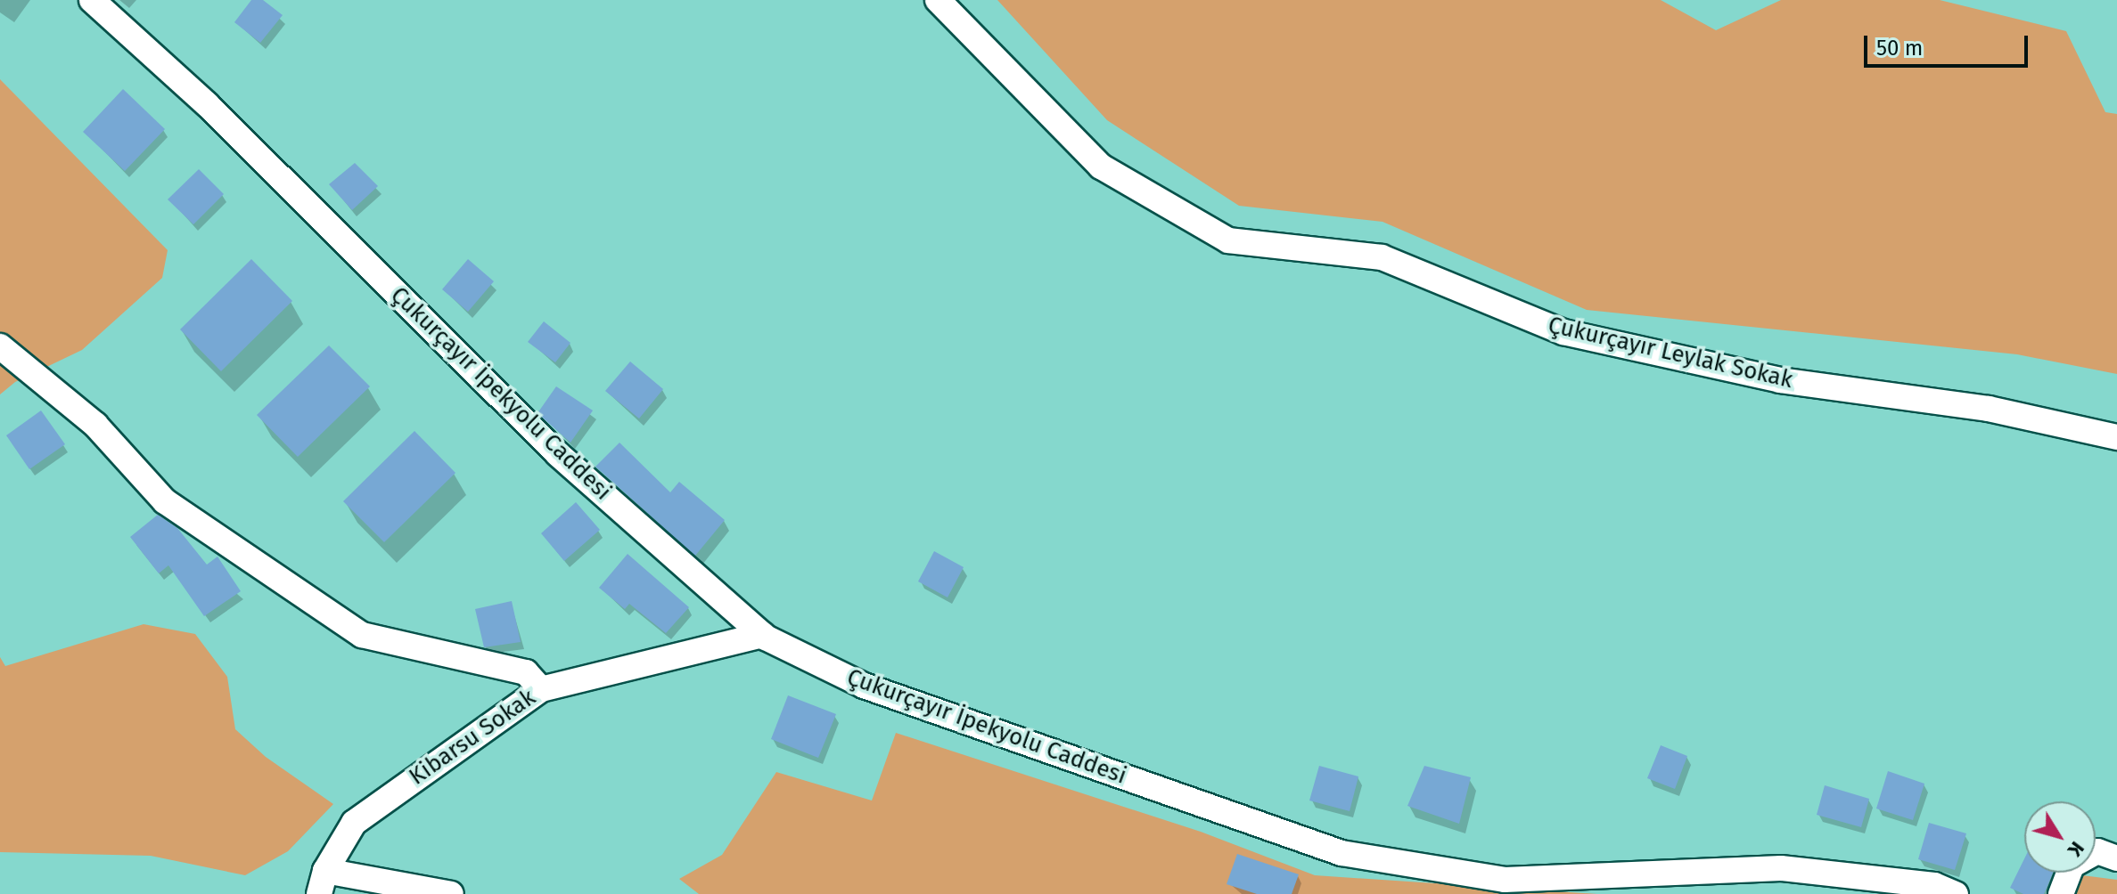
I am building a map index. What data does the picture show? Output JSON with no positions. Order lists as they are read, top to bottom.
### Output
{
  "streets": {
    "street": ["Çukurçayır Leylak Sokak", "Çukurçayır İpekyolu Caddesi", "Kibarsu Sokak"]
  },
  "crossings": [
    ["Çukurçayır İpekyolu Caddesi", "Kibarsu Sokak"]
  ],
  "scale_bar": "50 m",
  "north": "bottom right"
}
